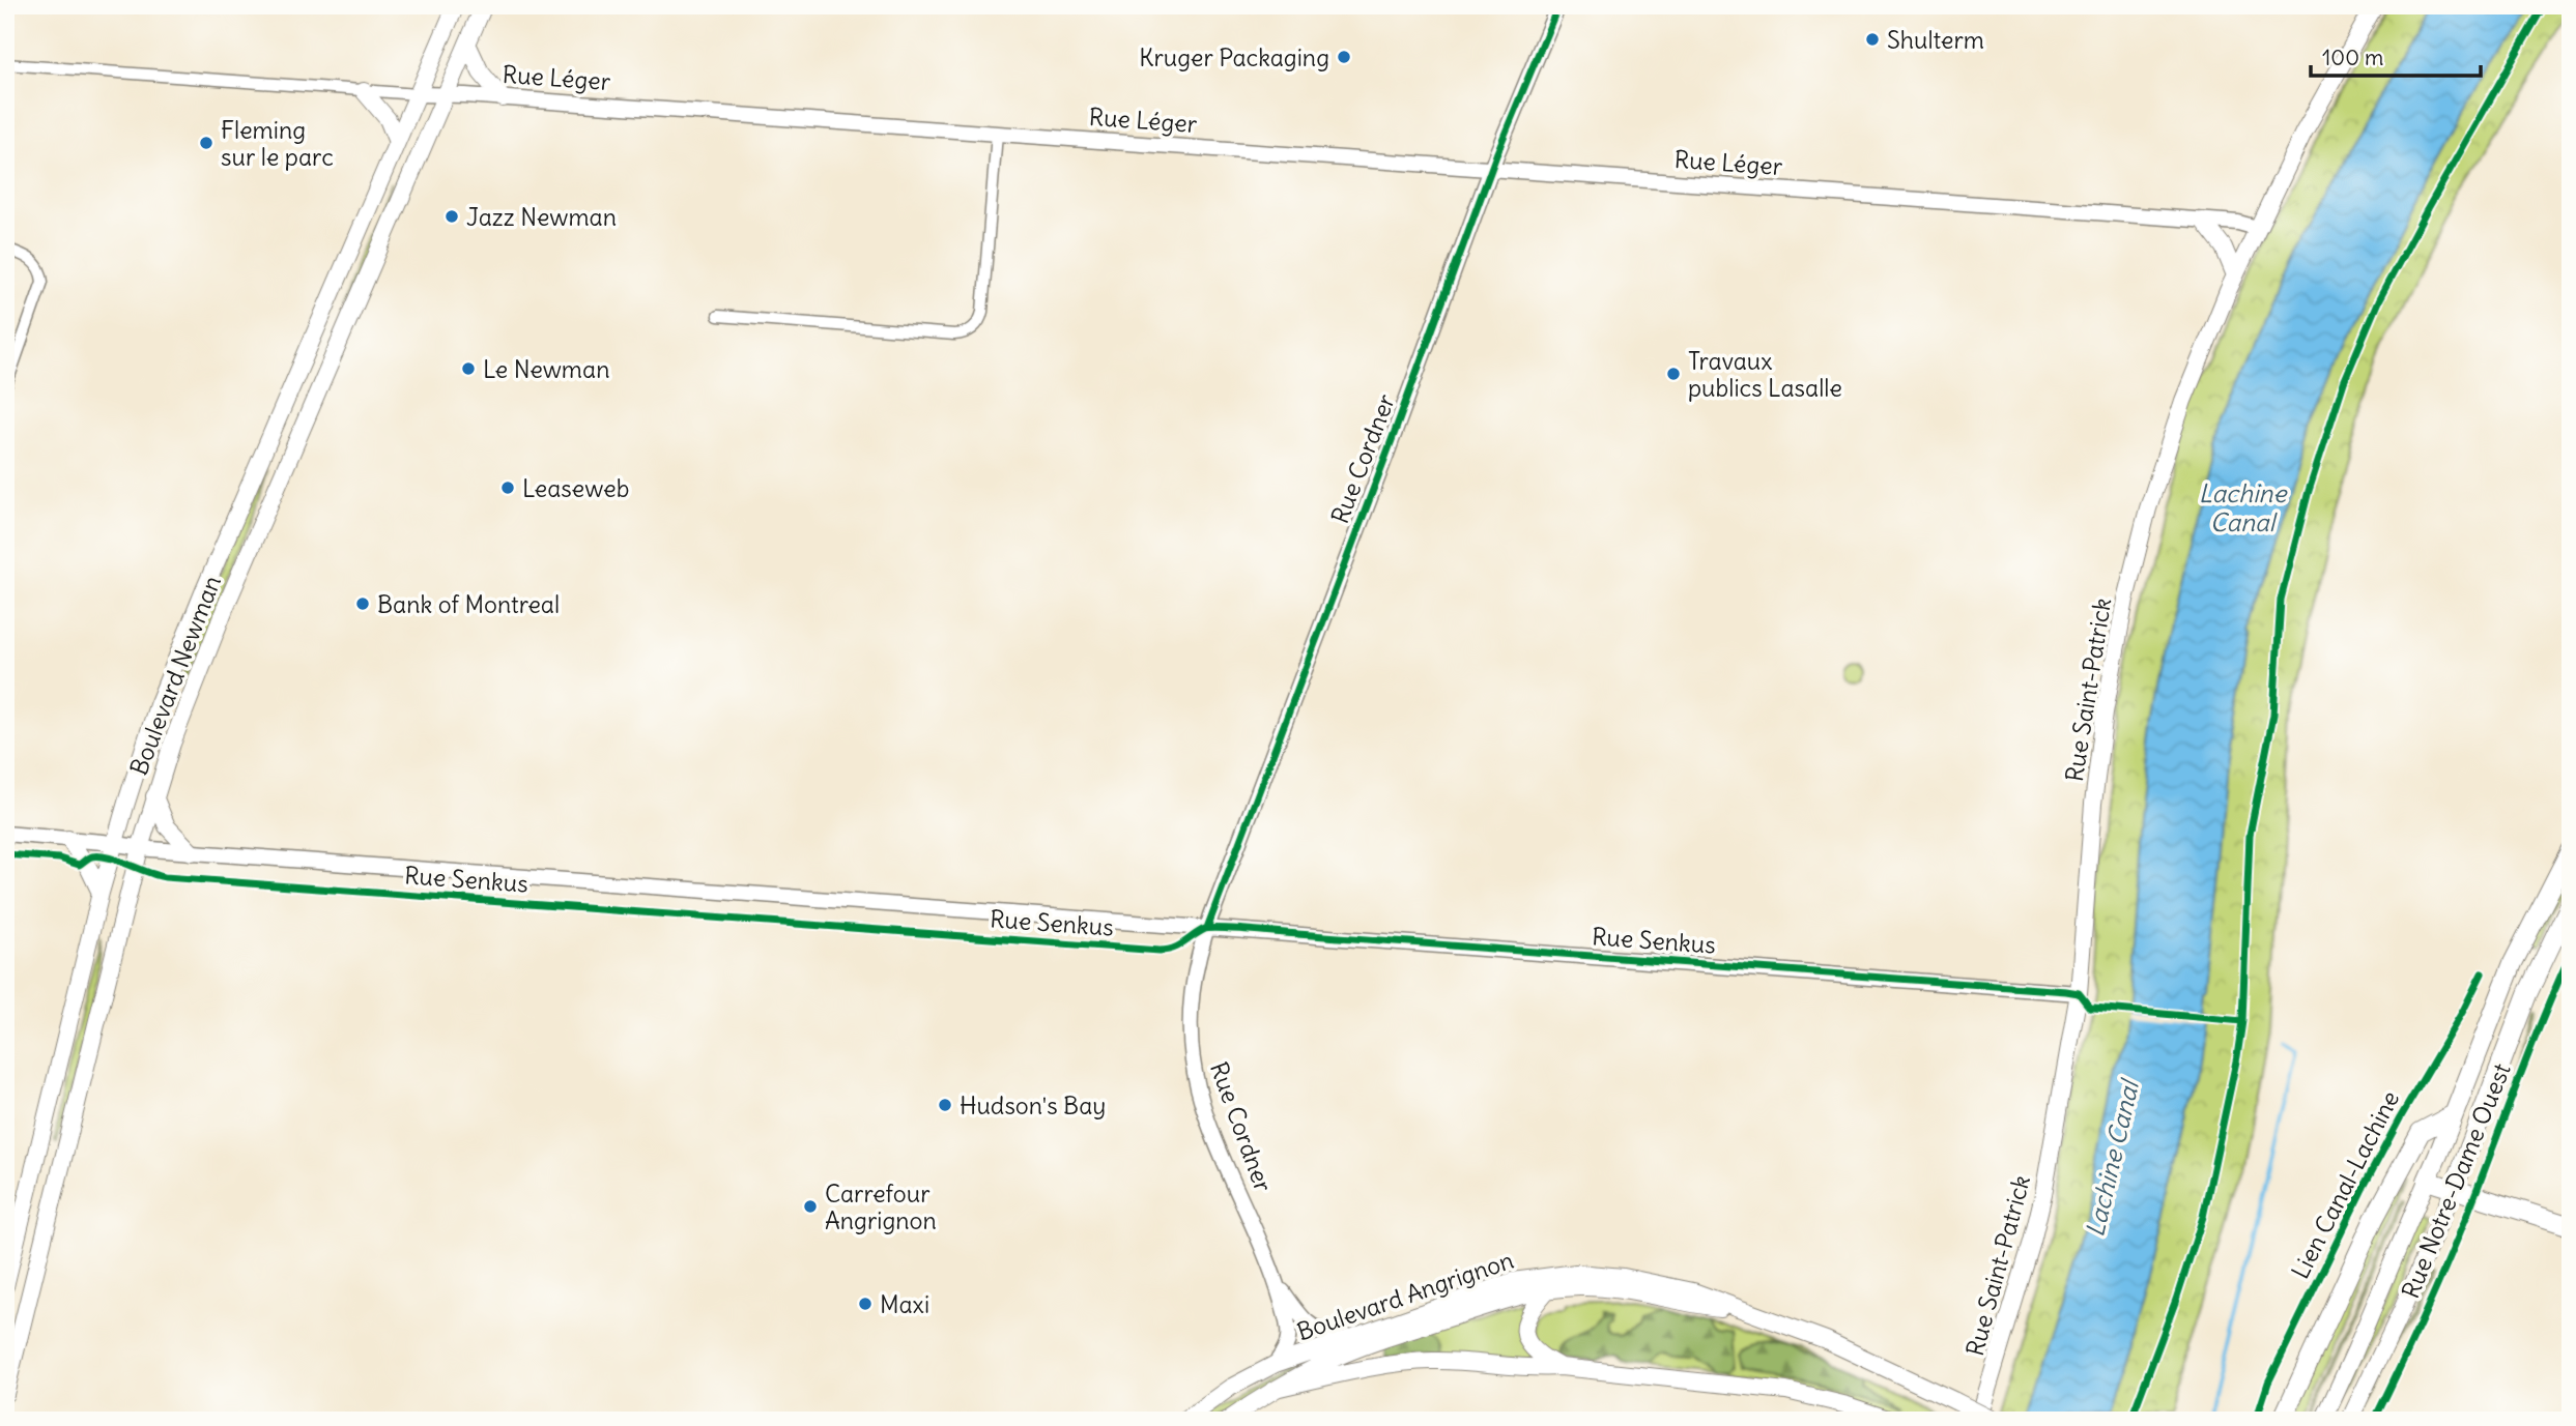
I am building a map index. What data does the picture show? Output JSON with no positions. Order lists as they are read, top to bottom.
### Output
{
  "streets": {
    "main road": [
      "Boulevard Newman",
      "Rue Saint-Patrick",
      "Rue Notre-Dame Ouest",
      "Boulevard Angrignon"
    ],
    "street": ["Rue Léger", "Rue Cordner", "Rue Senkus"],
    "cycle path": ["Lien Canal-Lachine"]
  },
  "crossings": [
    ["Rue Léger", "Rue Cordner"],
    ["Rue Léger", "Boulevard Newman"],
    ["Rue Léger", "Rue Saint-Patrick"],
    ["Rue Cordner", "Rue Senkus"],
    ["Boulevard Newman", "Rue Senkus"],
    ["Rue Saint-Patrick", "Rue Senkus"]
  ],
  "water": ["Lachine Canal"],
  "places": [
    "Shulterm",
    "Kruger Packaging",
    "Fleming sur le parc",
    "Jazz Newman",
    "Le Newman",
    "Travaux publics Lasalle",
    "Leaseweb",
    "Bank of Montreal",
    "Hudson's Bay",
    "Carrefour Angrignon",
    "Maxi"
  ],
  "scale_bar": "100 m"
}
